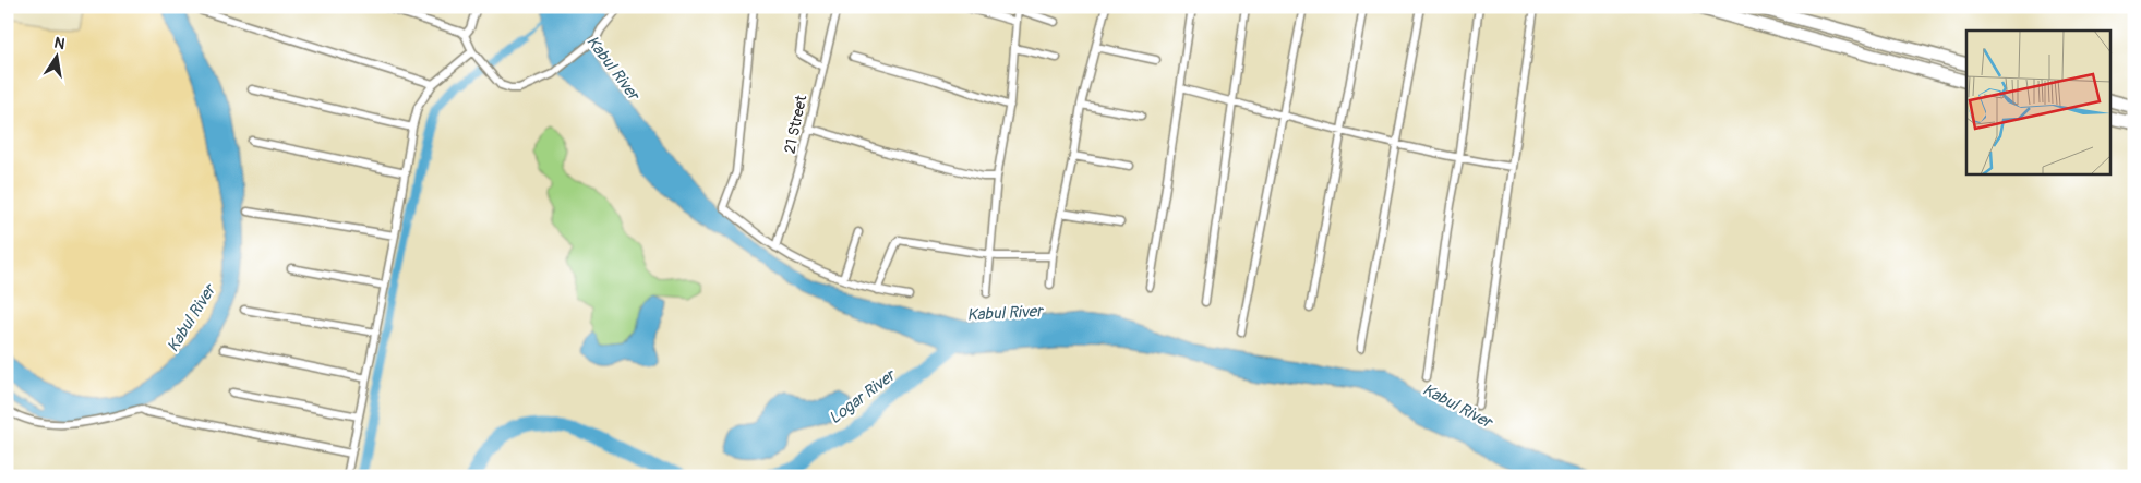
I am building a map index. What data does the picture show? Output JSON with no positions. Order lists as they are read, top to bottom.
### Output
{
  "streets": {
    "street": ["21 Street"]
  },
  "water": ["Kabul River", "Logar River"],
  "north": "top"
}
